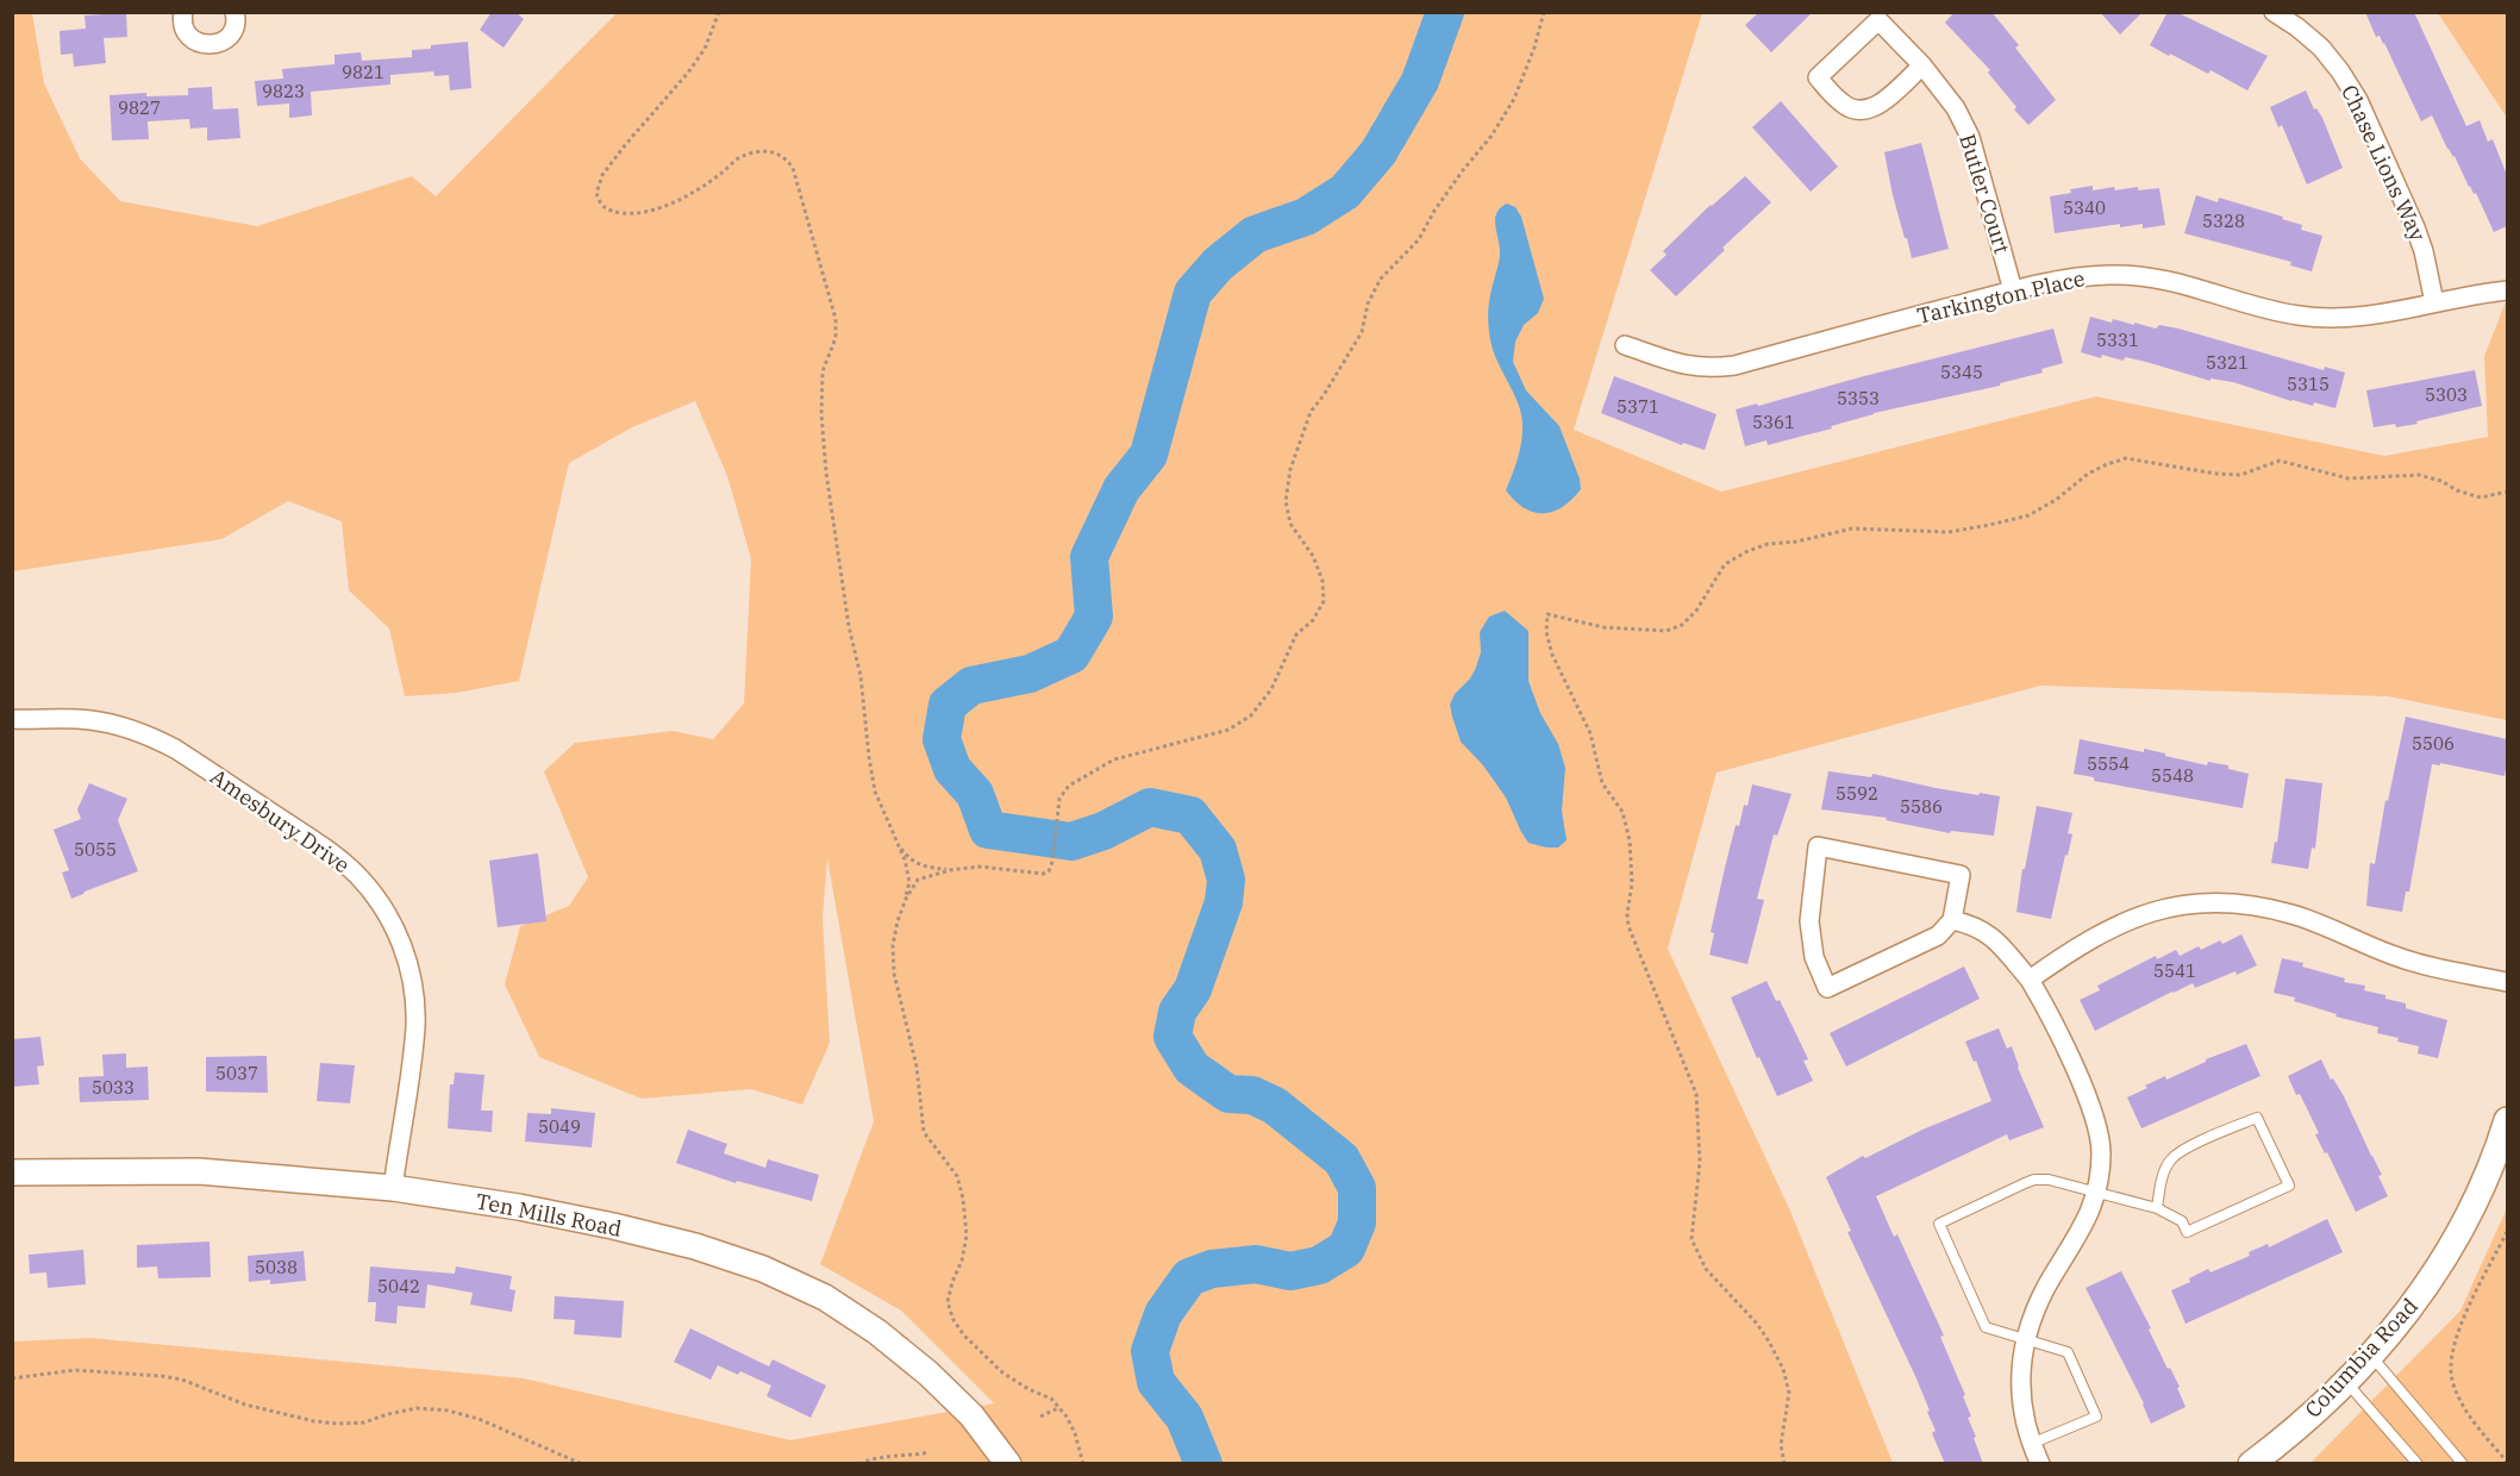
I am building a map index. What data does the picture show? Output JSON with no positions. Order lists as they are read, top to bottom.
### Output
{
  "streets": {
    "street": [
      "Chase Lions Way",
      "Butler Court",
      "Tarkington Place",
      "Amesbury Drive",
      "Ten Mills Road",
      "Columbia Road"
    ]
  },
  "crossings": [
    ["Chase Lions Way", "Tarkington Place"],
    ["Butler Court", "Tarkington Place"],
    ["Amesbury Drive", "Ten Mills Road"]
  ],
  "house_numbers": [
    "9821",
    "9823",
    "9827",
    "5340",
    "5328",
    "5331",
    "5321",
    "5345",
    "5315",
    "5303",
    "5353",
    "5371",
    "5361",
    "5506",
    "5554",
    "5548",
    "5592",
    "5586",
    "5055",
    "5541",
    "5037",
    "5033",
    "5049",
    "5038",
    "5042"
  ]
}
